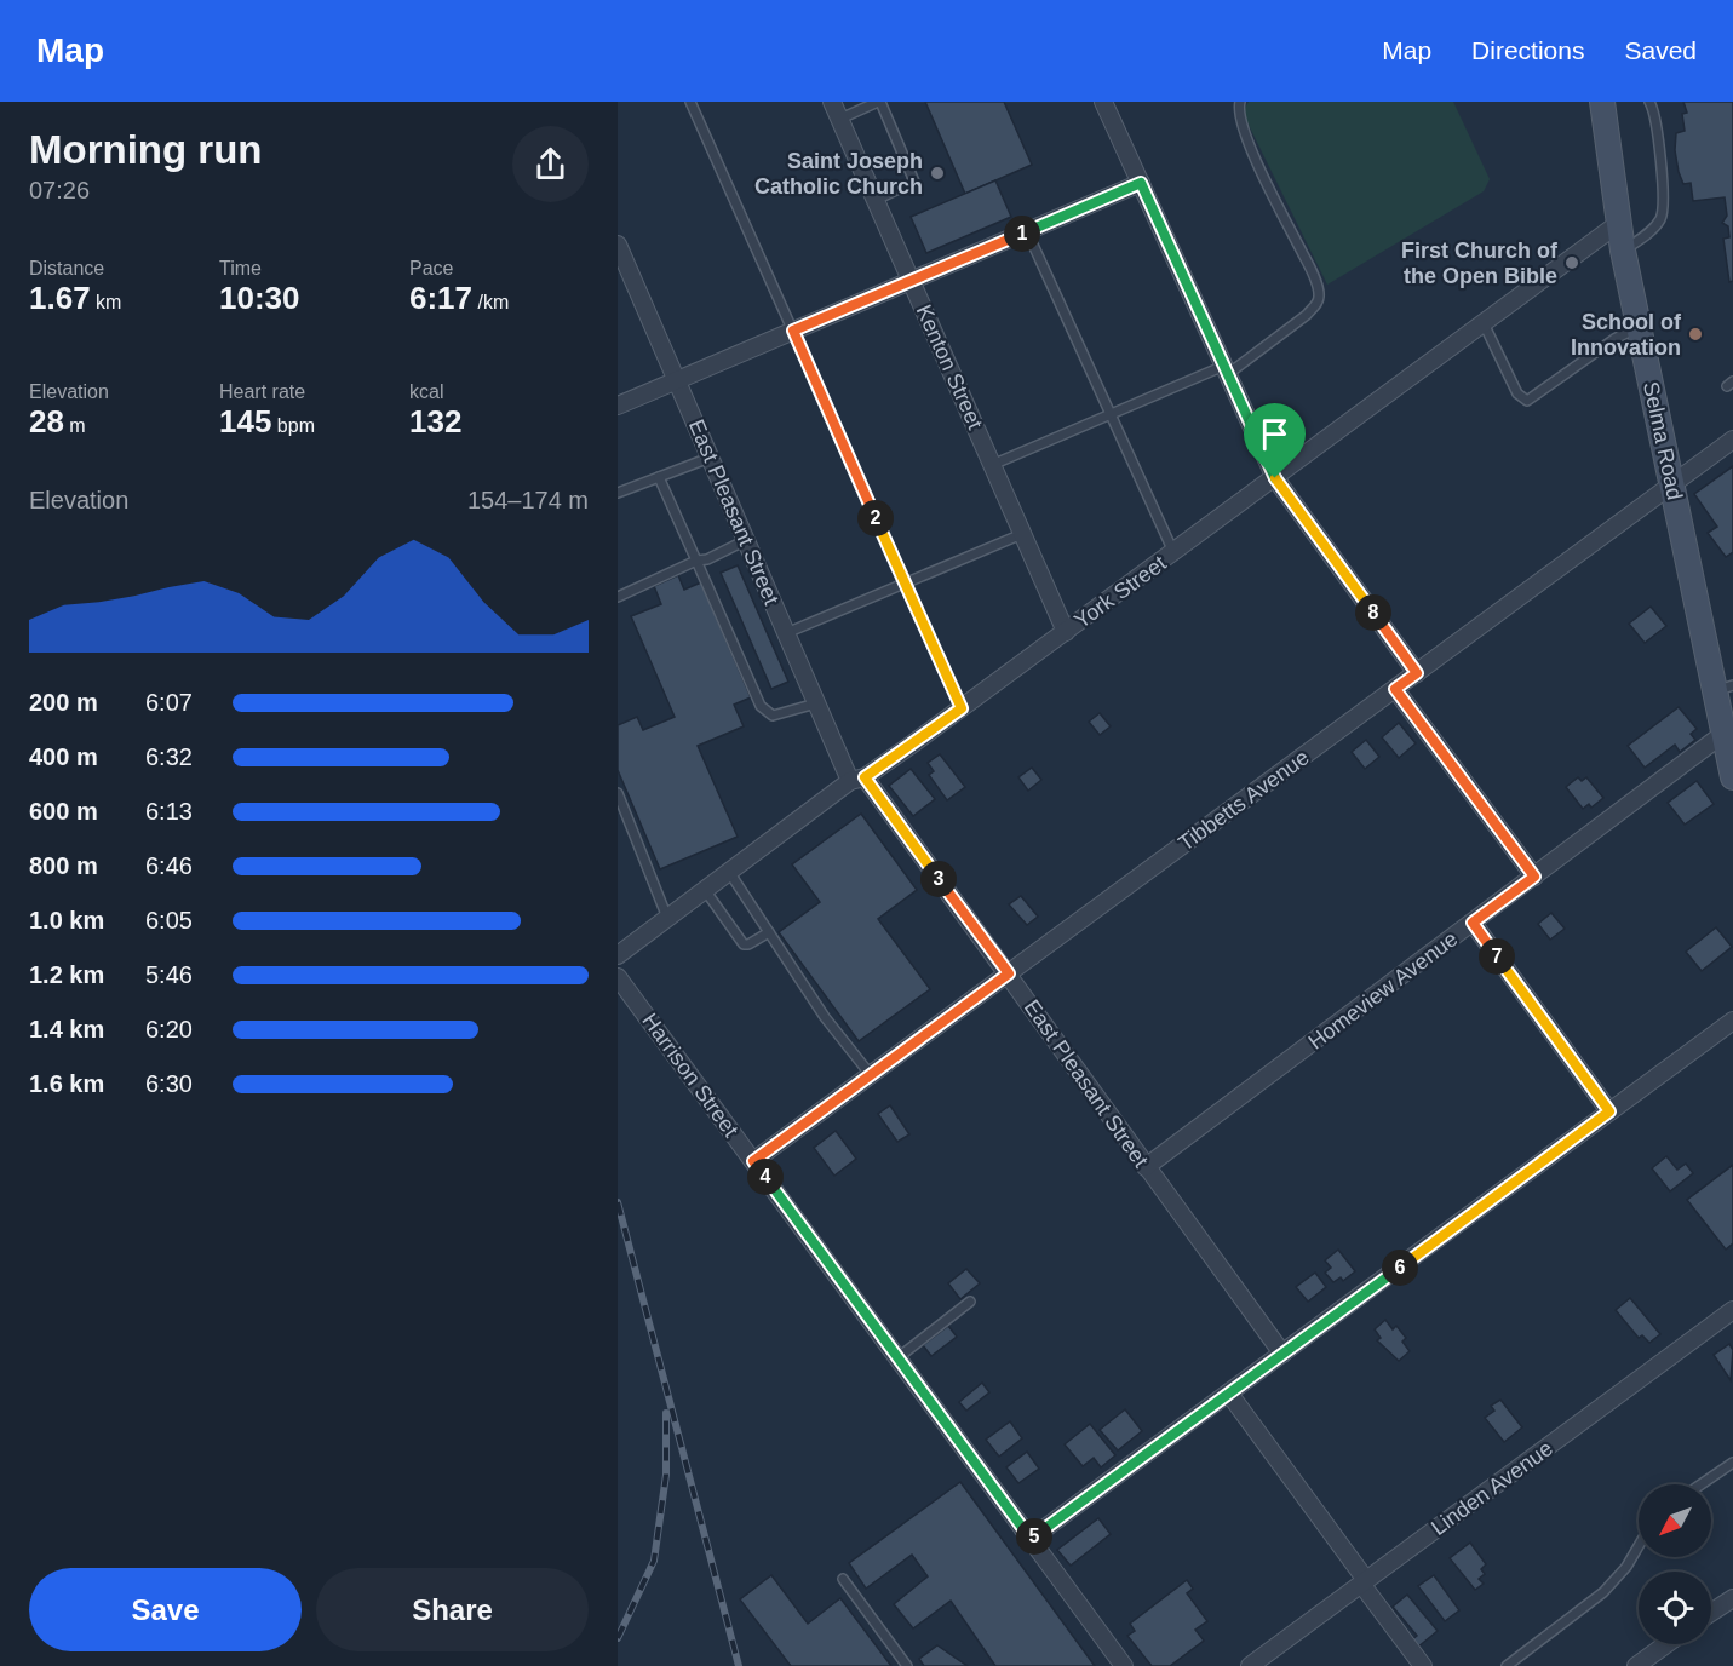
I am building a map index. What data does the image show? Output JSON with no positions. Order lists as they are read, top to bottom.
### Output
{
  "streets": {
    "street": [
      "Kenton Street",
      "Selma Road",
      "East Pleasant Street",
      "York Street",
      "Tibbetts Avenue",
      "Homeview Avenue",
      "Harrison Street",
      "Linden Avenue"
    ]
  },
  "crossings": [
    ["Kenton Street", "York Street"],
    ["Selma Road", "York Street"],
    ["Selma Road", "Tibbetts Avenue"],
    ["Selma Road", "Homeview Avenue"],
    ["East Pleasant Street", "York Street"],
    ["East Pleasant Street", "Tibbetts Avenue"],
    ["East Pleasant Street", "Homeview Avenue"],
    ["Tibbetts Avenue", "Harrison Street"]
  ],
  "places": ["Saint Joseph Catholic Church", "First Church of the Open Bible", "School of Innovation"],
  "north": "bottom left",
  "page": {
    "header": "Map",
    "nav": ["Map", "Directions", "Saved"],
    "heading": ["Morning run", "07:26"],
    "pins": [
      "1",
      "2",
      "8",
      "3",
      "7",
      "4",
      "6",
      "5"
    ],
    "stats": [
      ["Distance", "1.67 km"],
      ["Time", "10:30"],
      ["Pace", "6:17 /km"],
      ["Elevation", "28 m"],
      ["Heart rate", "145 bpm"],
      ["kcal", "132"]
    ],
    "chart": ["Elevation", "154–174 m"],
    "list": [
      {
        "name": "200 m",
        "note": "6:07"
      },
      {
        "name": "400 m",
        "note": "6:32"
      },
      {
        "name": "600 m",
        "note": "6:13"
      },
      {
        "name": "800 m",
        "note": "6:46"
      },
      {
        "name": "1.0 km",
        "note": "6:05"
      },
      {
        "name": "1.2 km",
        "note": "5:46"
      },
      {
        "name": "1.4 km",
        "note": "6:20"
      },
      {
        "name": "1.6 km",
        "note": "6:30"
      }
    ],
    "buttons": ["Save", "Share"]
  }
}
